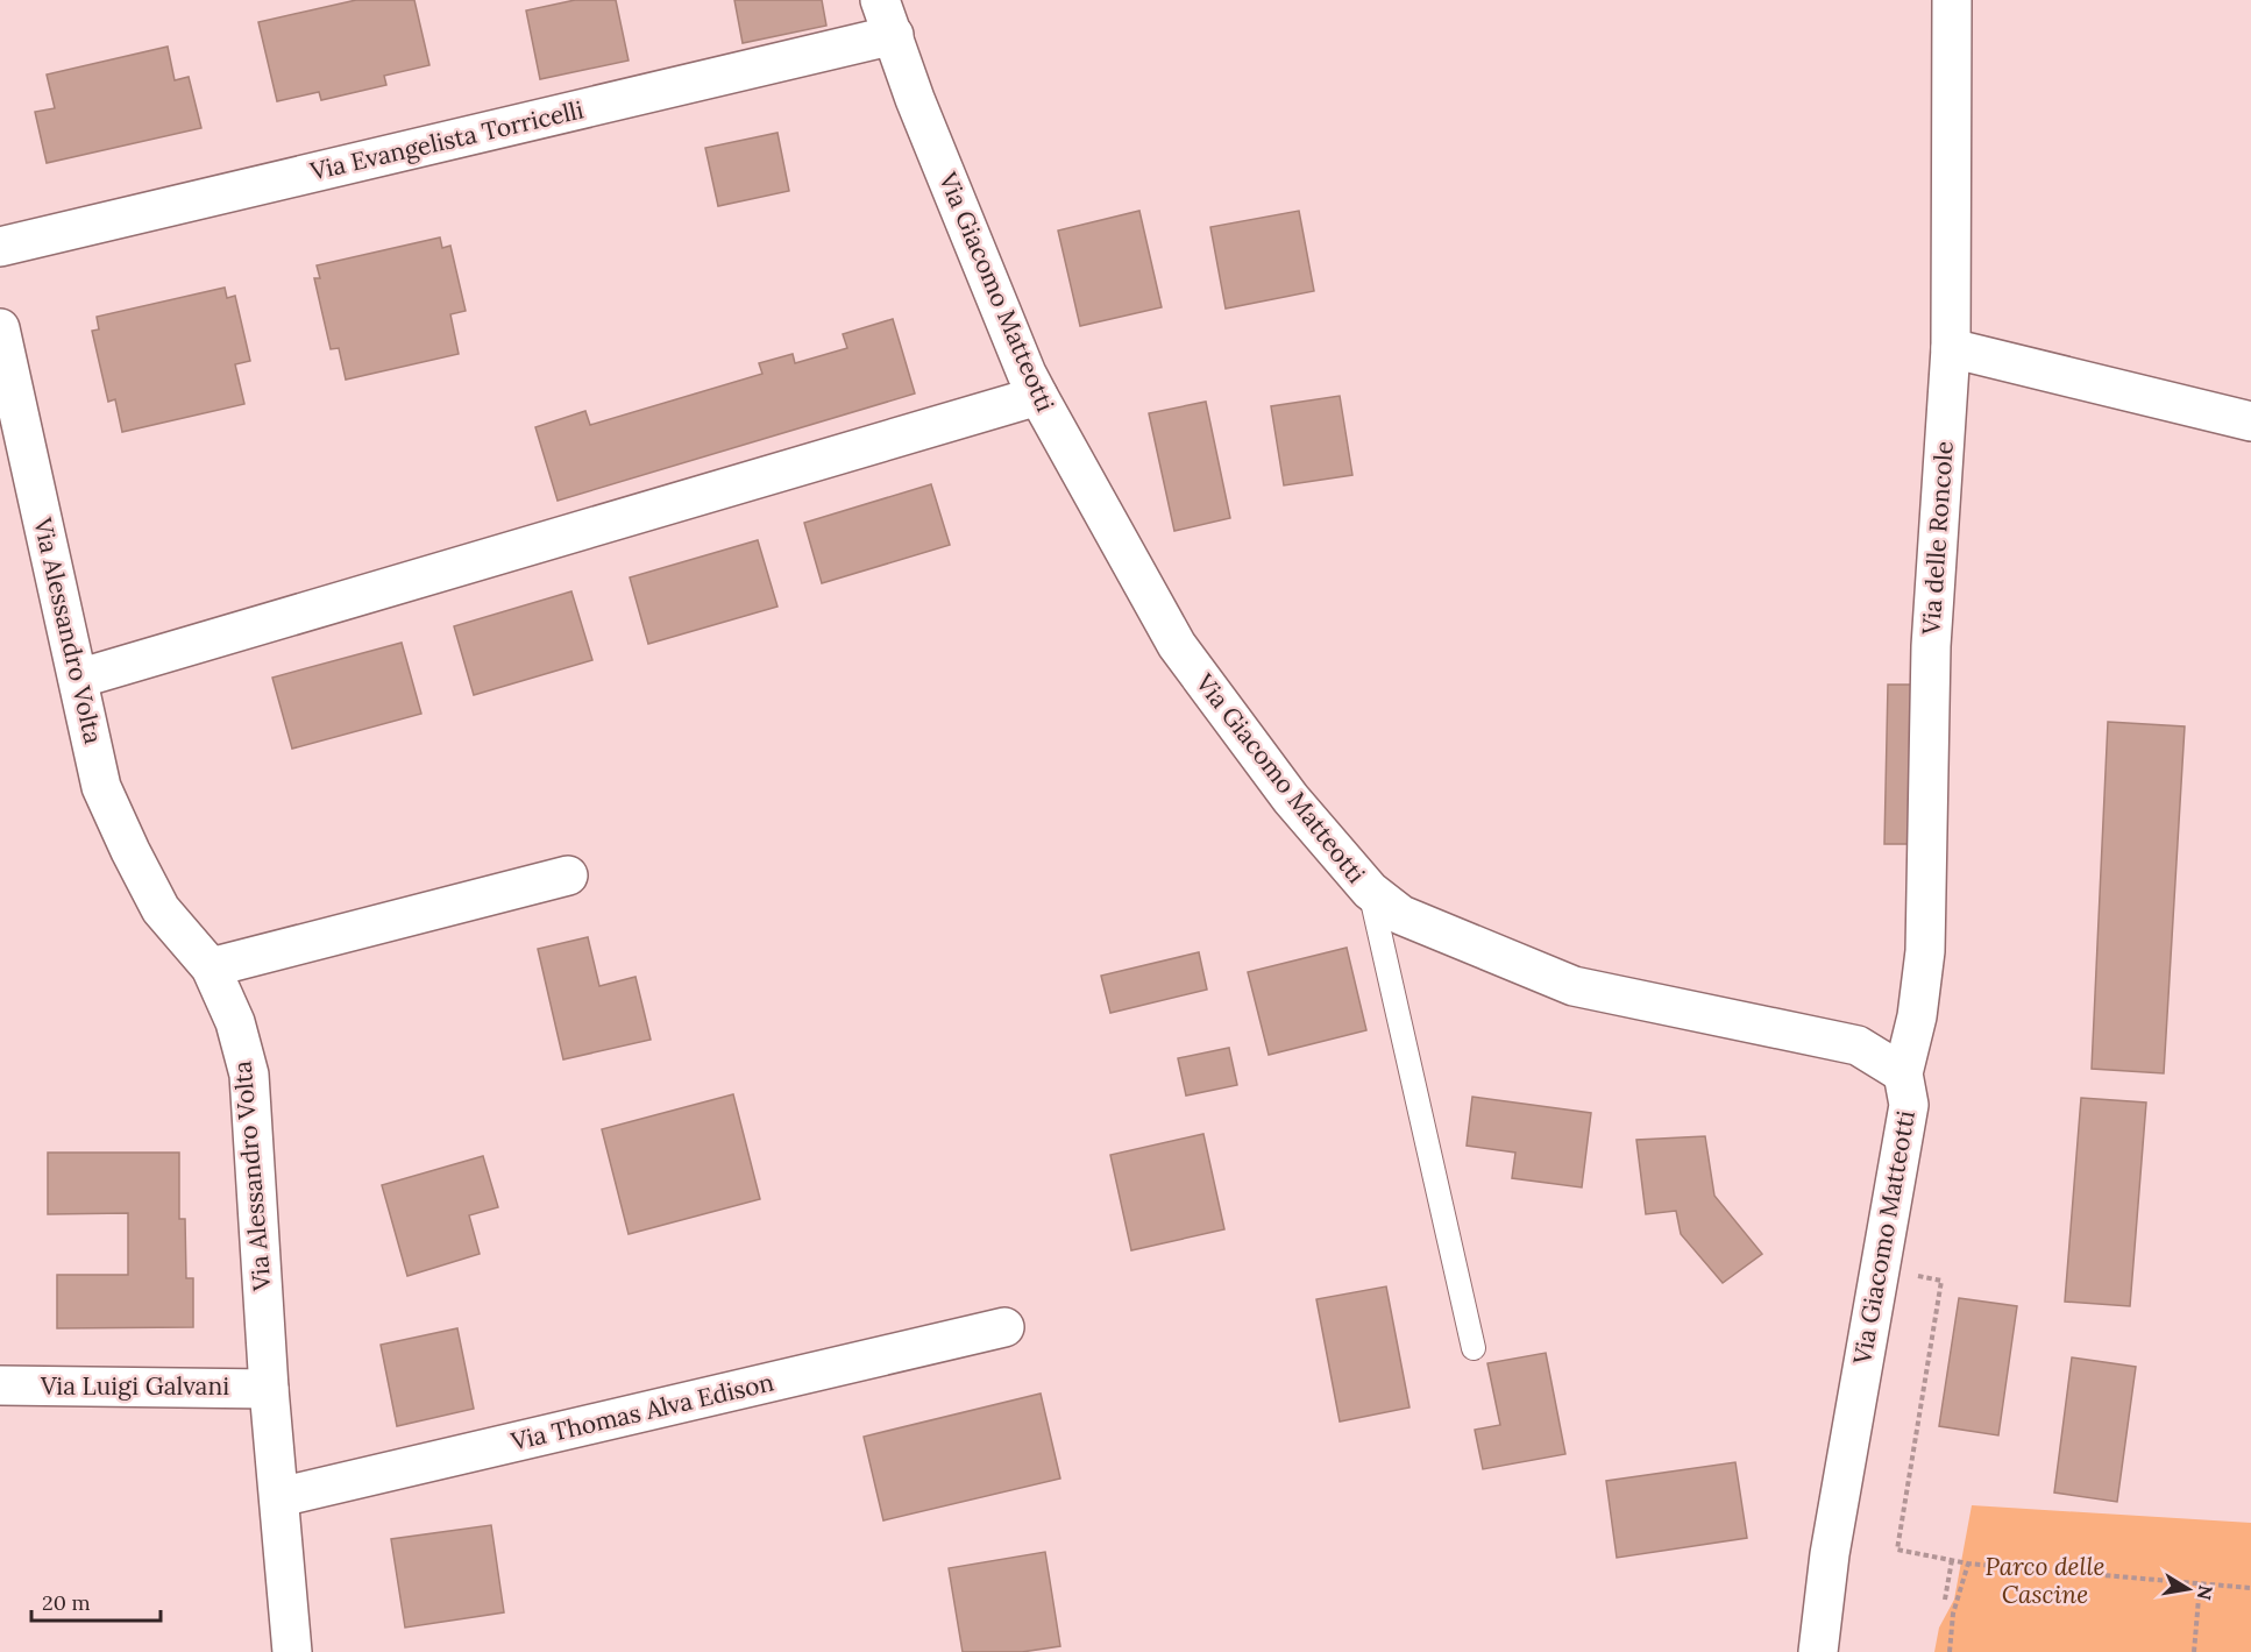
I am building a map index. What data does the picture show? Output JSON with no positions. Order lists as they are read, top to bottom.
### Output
{
  "streets": {
    "street": [
      "Via Evangelista Torricelli",
      "Via Giacomo Matteotti",
      "Via delle Roncole",
      "Via Alessandro Volta",
      "Via Luigi Galvani",
      "Via Thomas Alva Edison"
    ]
  },
  "crossings": [
    ["Via Evangelista Torricelli", "Via Giacomo Matteotti"],
    ["Via Giacomo Matteotti", "Via delle Roncole"],
    ["Via Alessandro Volta", "Via Luigi Galvani"],
    ["Via Alessandro Volta", "Via Thomas Alva Edison"]
  ],
  "parks": ["Parco delle Cascine"],
  "scale_bar": "20 m",
  "north": "right"
}
